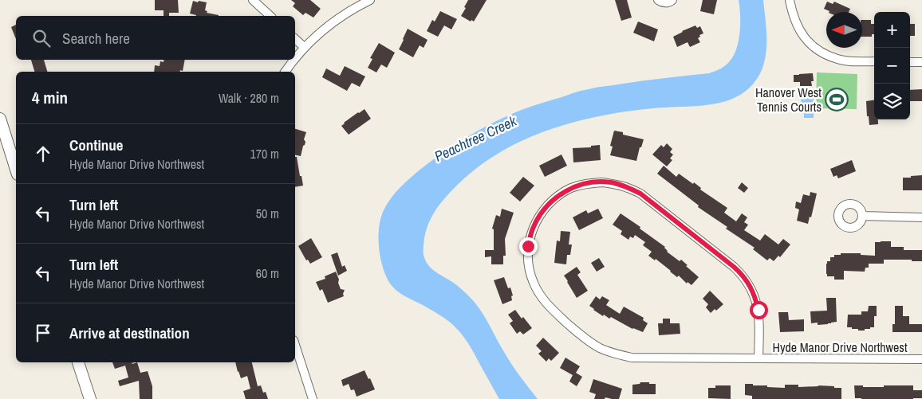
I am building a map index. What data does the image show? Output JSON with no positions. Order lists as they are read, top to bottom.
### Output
{
  "streets": {
    "street": ["Hyde Manor Drive Northwest"]
  },
  "water": ["Peachtree Creek"],
  "places": {
    "sports": ["Hanover West Tennis Courts"]
  },
  "north": "left",
  "page": {
    "map_buttons": ["+", "−"],
    "search": "Search here",
    "heading": ["4 min", "Walk · 280 m"],
    "list": [
      ["Continue", "Hyde Manor Drive Northwest", "170 m"],
      ["Turn left", "Hyde Manor Drive Northwest", "50 m"],
      ["Turn left", "Hyde Manor Drive Northwest", "60 m"],
      "Arrive at destination"
    ]
  }
}
